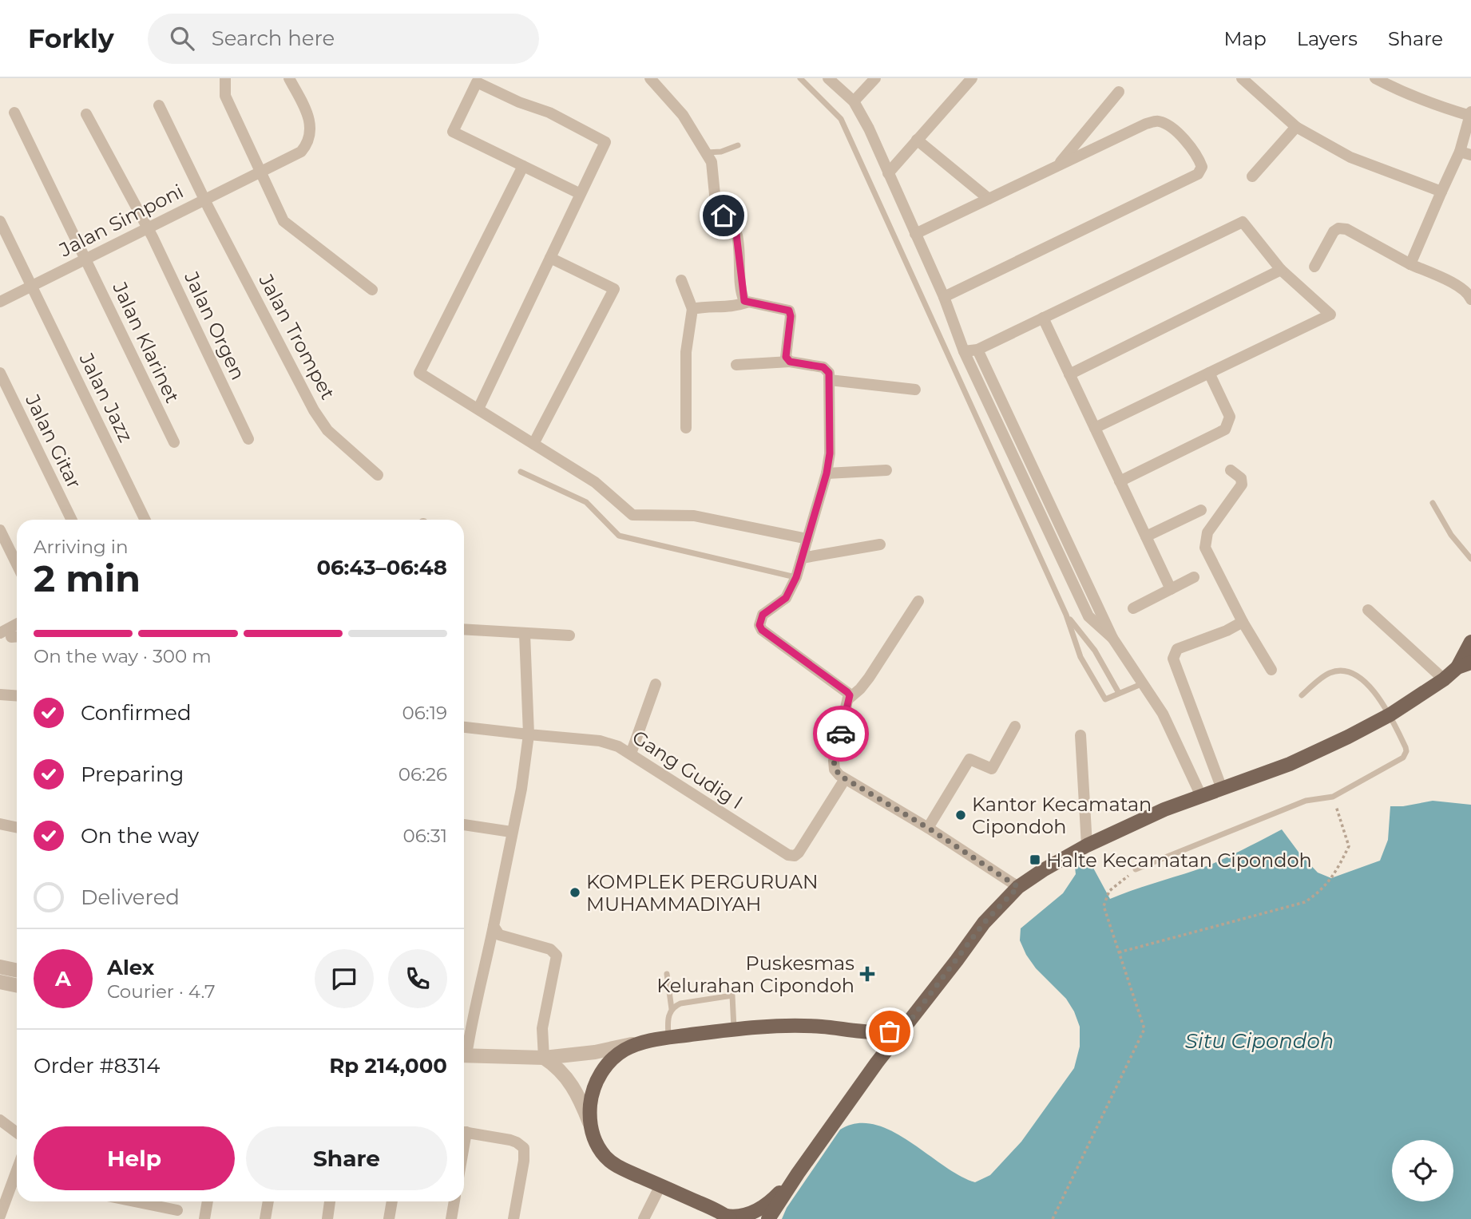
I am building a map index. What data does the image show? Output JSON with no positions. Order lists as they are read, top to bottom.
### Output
{
  "streets": {
    "street": [
      "Jalan Simponi",
      "Jalan Orgen",
      "Jalan Trompet",
      "Jalan Klarinet",
      "Jalan Jazz",
      "Jalan Gitar",
      "Gang Gudig I"
    ]
  },
  "crossings": [
    ["Jalan Simponi", "Jalan Orgen"],
    ["Jalan Simponi", "Jalan Trompet"],
    ["Jalan Simponi", "Jalan Klarinet"],
    ["Jalan Simponi", "Jalan Jazz"]
  ],
  "water": ["Situ Cipondoh"],
  "places": {
    "other": ["Kantor Kecamatan Cipondoh", "KOMPLEK PERGURUAN MUHAMMADIYAH"],
    "transit": ["Halte Kecamatan Cipondoh"],
    "health": ["Puskesmas Kelurahan Cipondoh"]
  },
  "page": {
    "header": "Forkly",
    "search": "Search here",
    "nav": ["Map", "Layers", "Share"],
    "heading": ["2 min", "Arriving in", "06:43–06:48"],
    "panel": [
      "Alex",
      "Courier · 4.7",
      "Order #8314",
      "Rp 214,000"
    ],
    "bar": "On the way · 300 m",
    "list": [
      ["Confirmed", "06:19"],
      ["Preparing", "06:26"],
      ["On the way", "06:31"],
      "Delivered"
    ],
    "round": "A",
    "buttons": ["Help", "Share"]
  }
}
